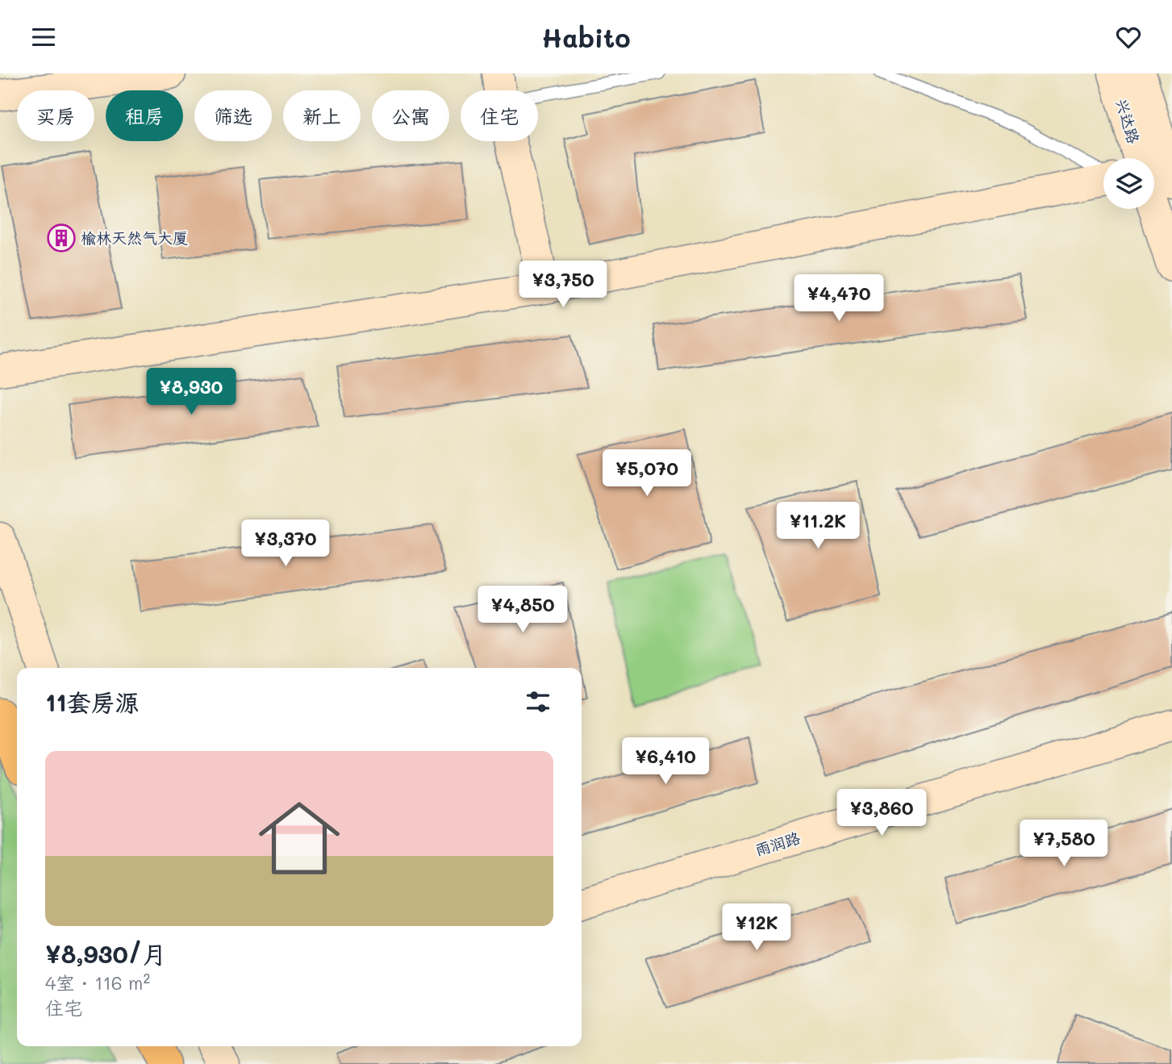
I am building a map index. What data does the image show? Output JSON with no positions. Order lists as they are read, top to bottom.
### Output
{
  "streets": {
    "street": ["兴达路", "雨润路"]
  },
  "places": {
    "building": ["榆林天然气大厦"]
  },
  "page": {
    "header": "Habito",
    "chip": [
      "买房",
      "租房",
      "筛选",
      "新上",
      "公寓",
      "住宅"
    ],
    "price": [
      "¥3,750",
      "¥4,470",
      "¥8,930",
      "¥5,070",
      "¥11.2K",
      "¥3,370",
      "¥4,850",
      "¥6,410",
      "¥3,860",
      "¥7,580",
      "¥12K"
    ],
    "heading": "11套房源",
    "list": [
      {
        "name": "¥8,930/月",
        "note": "4室 · 116 m² · 住宅"
      }
    ]
  }
}
